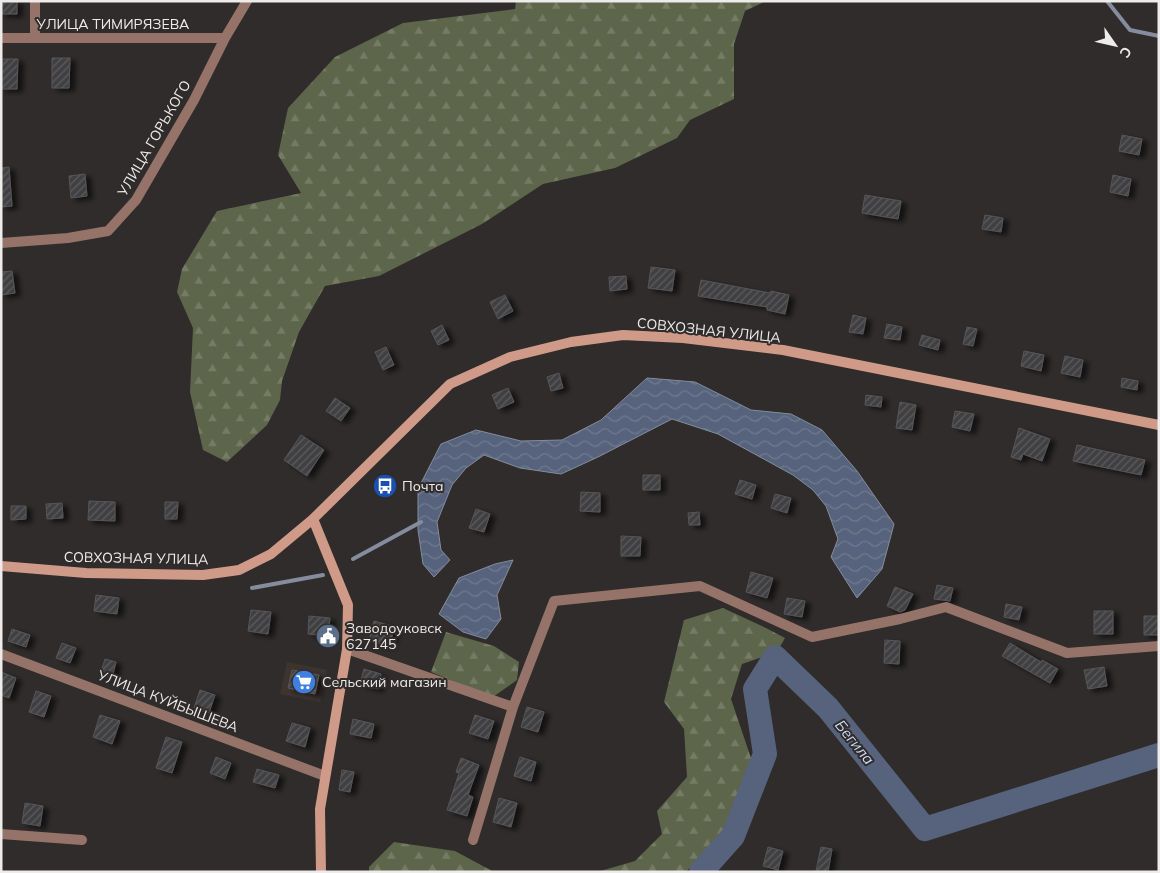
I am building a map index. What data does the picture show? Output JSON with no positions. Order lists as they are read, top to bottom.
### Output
{
  "streets": {
    "street": [
      "УЛИЦА ТИМИРЯЗЕВА",
      "УЛИЦА ГОРЬКОГО",
      "СОВХОЗНАЯ УЛИЦА",
      "УЛИЦА КУЙБЫШЕВА"
    ]
  },
  "crossings": [
    ["УЛИЦА ТИМИРЯЗЕВА", "УЛИЦА ГОРЬКОГО"]
  ],
  "water": ["Бегила"],
  "places": {
    "bus stop": ["Почта"],
    "public building": ["Заводоуковск 627145"],
    "supermarket": ["Сельский магазин"]
  },
  "north": "bottom right"
}
